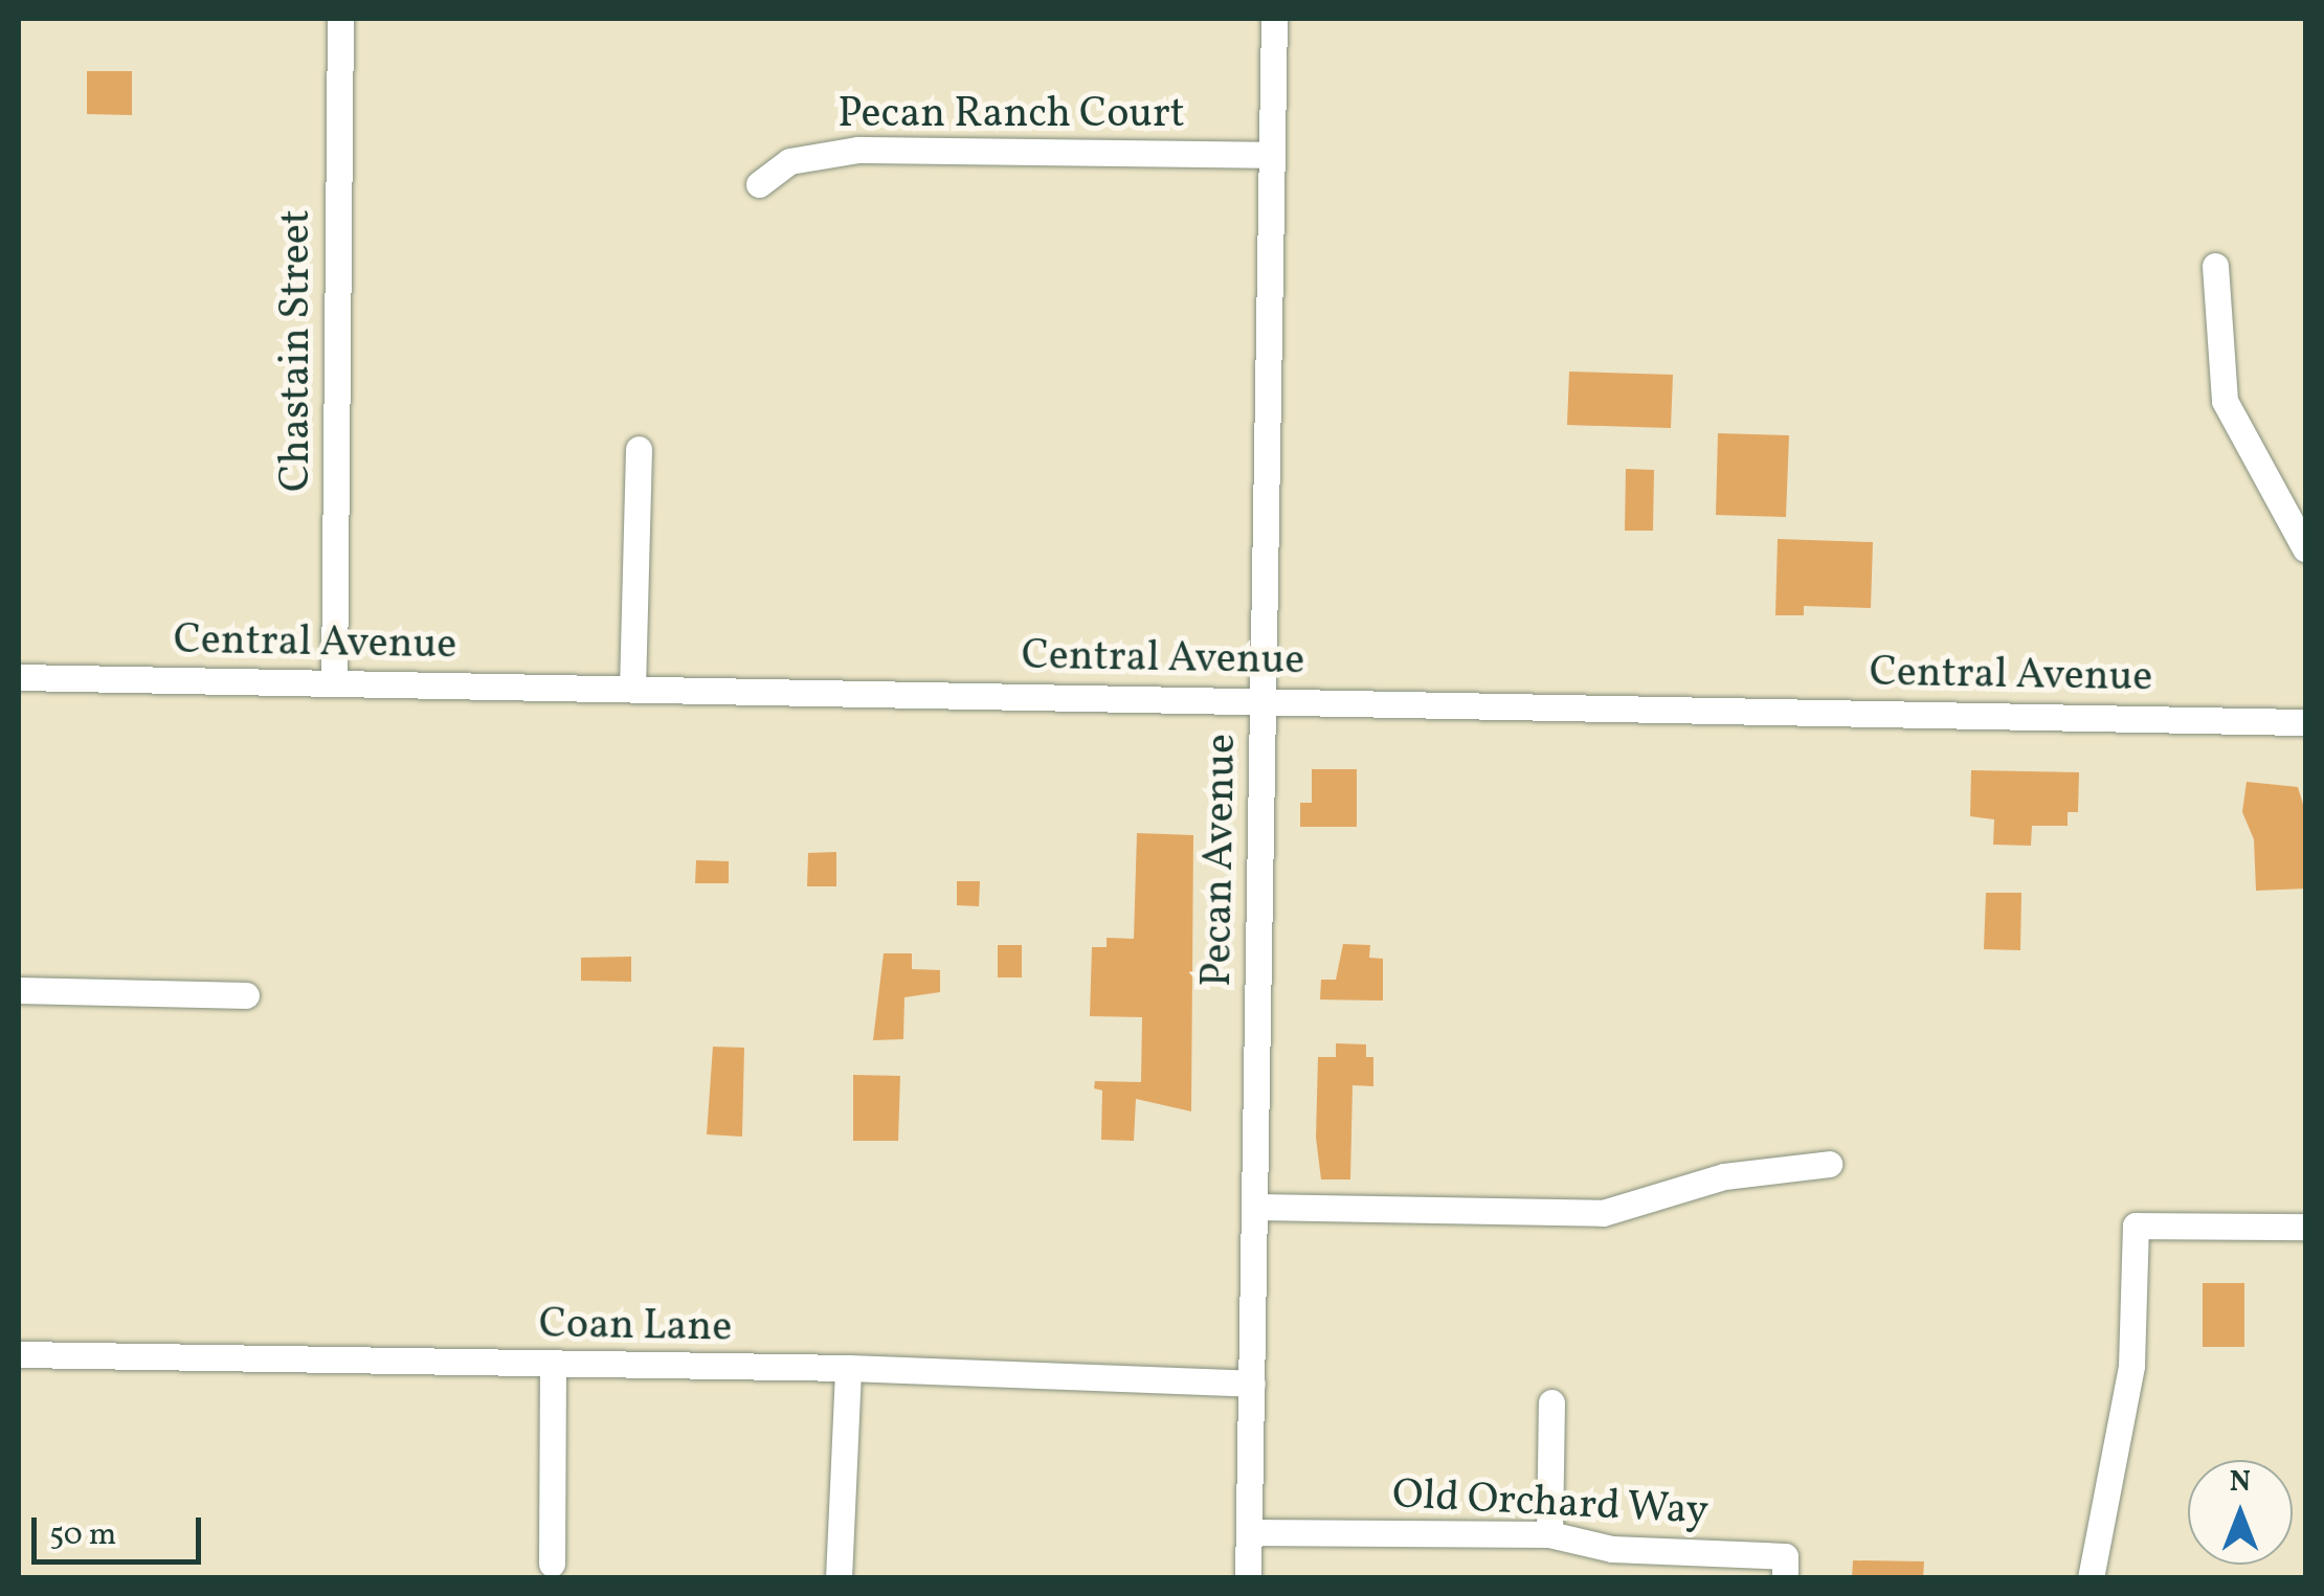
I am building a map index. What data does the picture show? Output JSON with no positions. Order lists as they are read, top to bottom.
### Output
{
  "streets": {
    "street": [
      "Pecan Ranch Court",
      "Chastain Street",
      "Central Avenue",
      "Pecan Avenue",
      "Coan Lane",
      "Old Orchard Way"
    ]
  },
  "crossings": [
    ["Pecan Ranch Court", "Pecan Avenue"],
    ["Chastain Street", "Central Avenue"],
    ["Central Avenue", "Pecan Avenue"],
    ["Pecan Avenue", "Coan Lane"],
    ["Pecan Avenue", "Old Orchard Way"]
  ],
  "scale_bar": "50 m",
  "north": "top"
}
